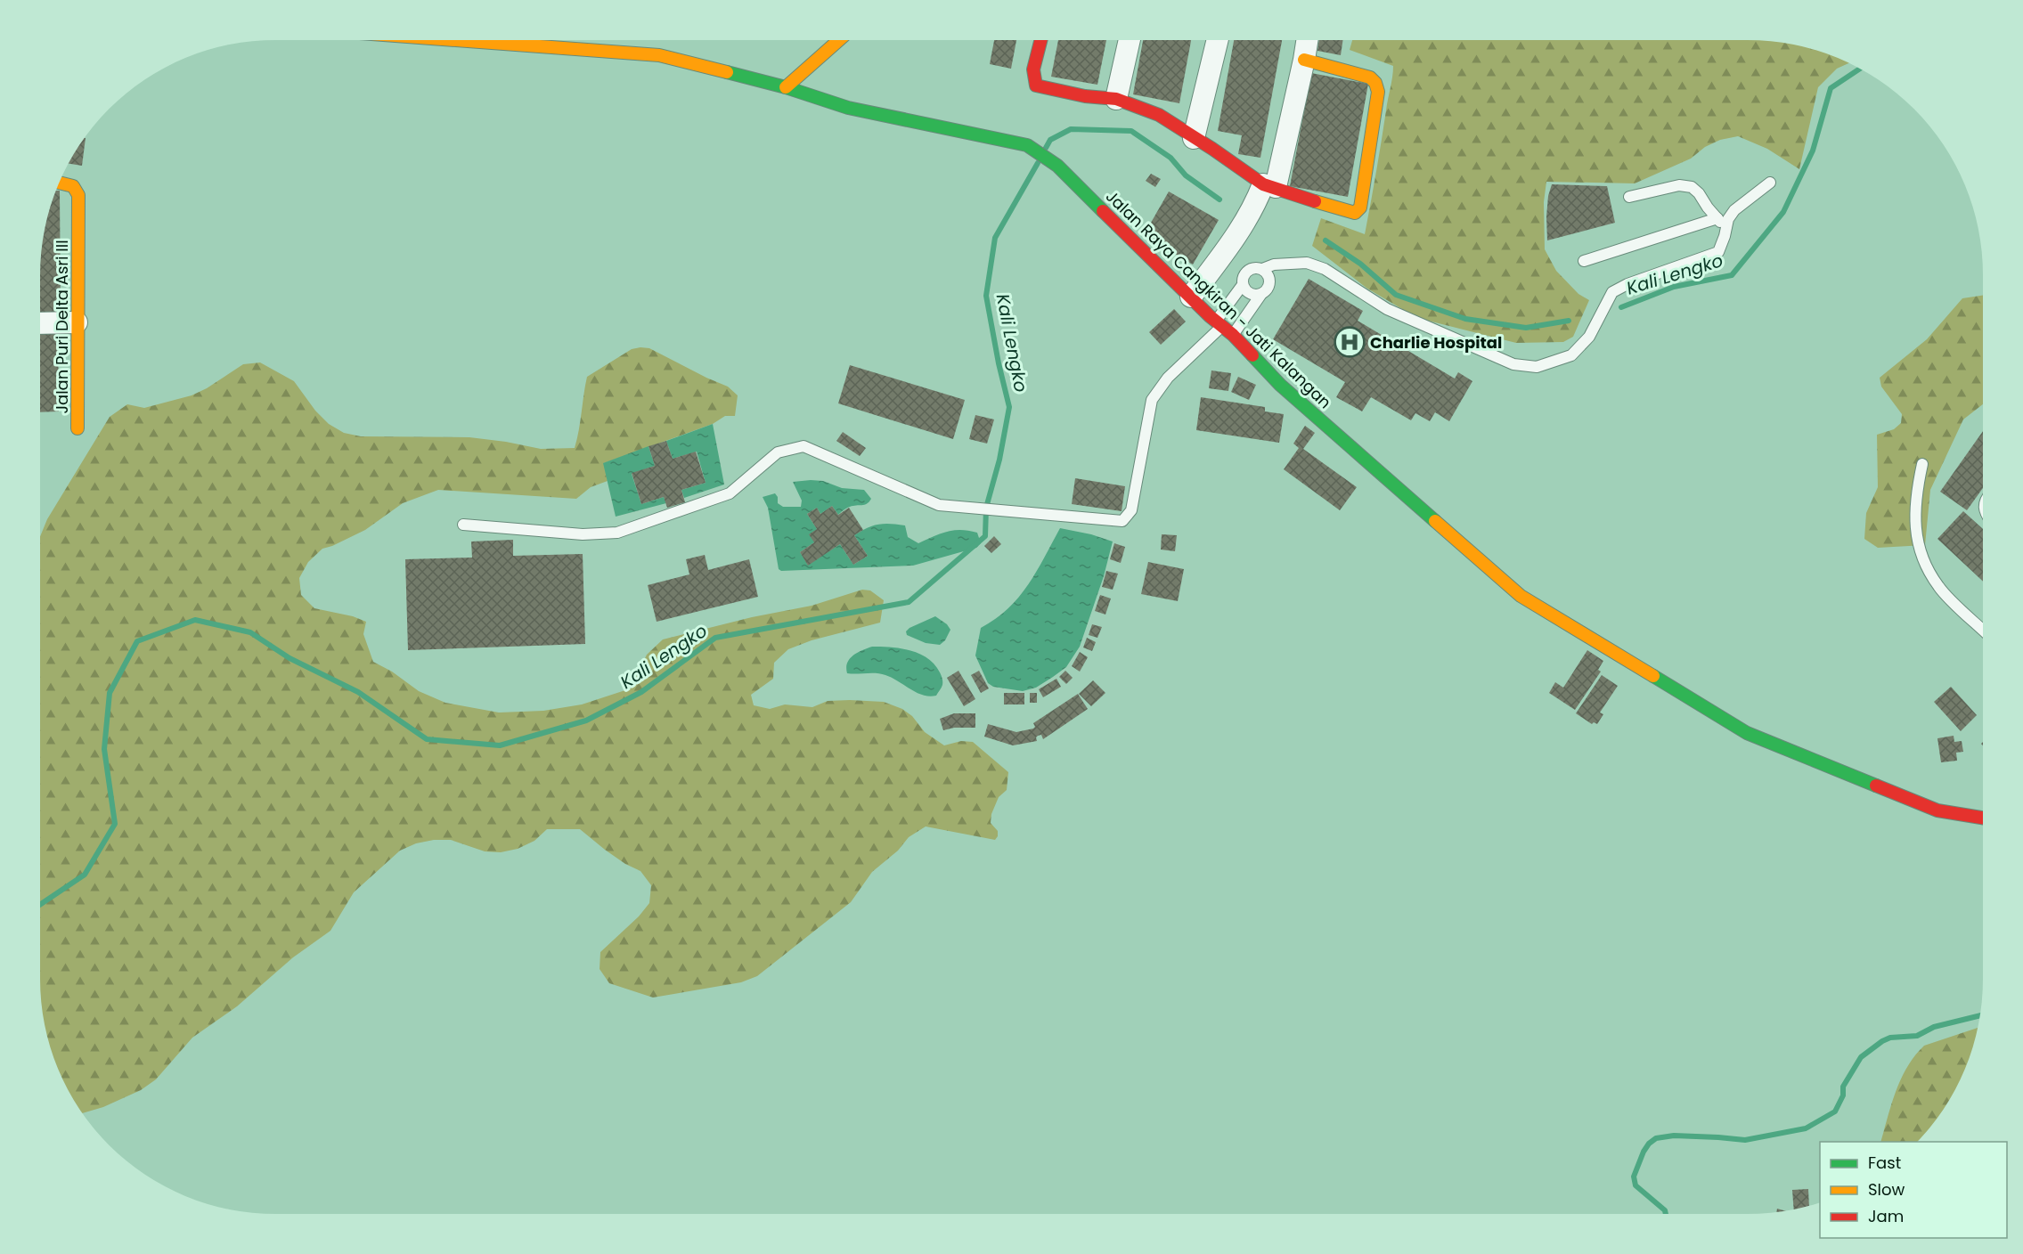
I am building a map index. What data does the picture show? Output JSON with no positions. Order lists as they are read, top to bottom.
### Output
{
  "streets": {
    "street": ["Jalan Raya Cangkiran - Jati Kalangan", "Jalan Puri Delta Asri III"]
  },
  "water": ["Kali Lengko"],
  "places": {
    "hospital": ["Charlie Hospital"]
  },
  "legend": ["Fast", "Slow", "Jam"]
}
